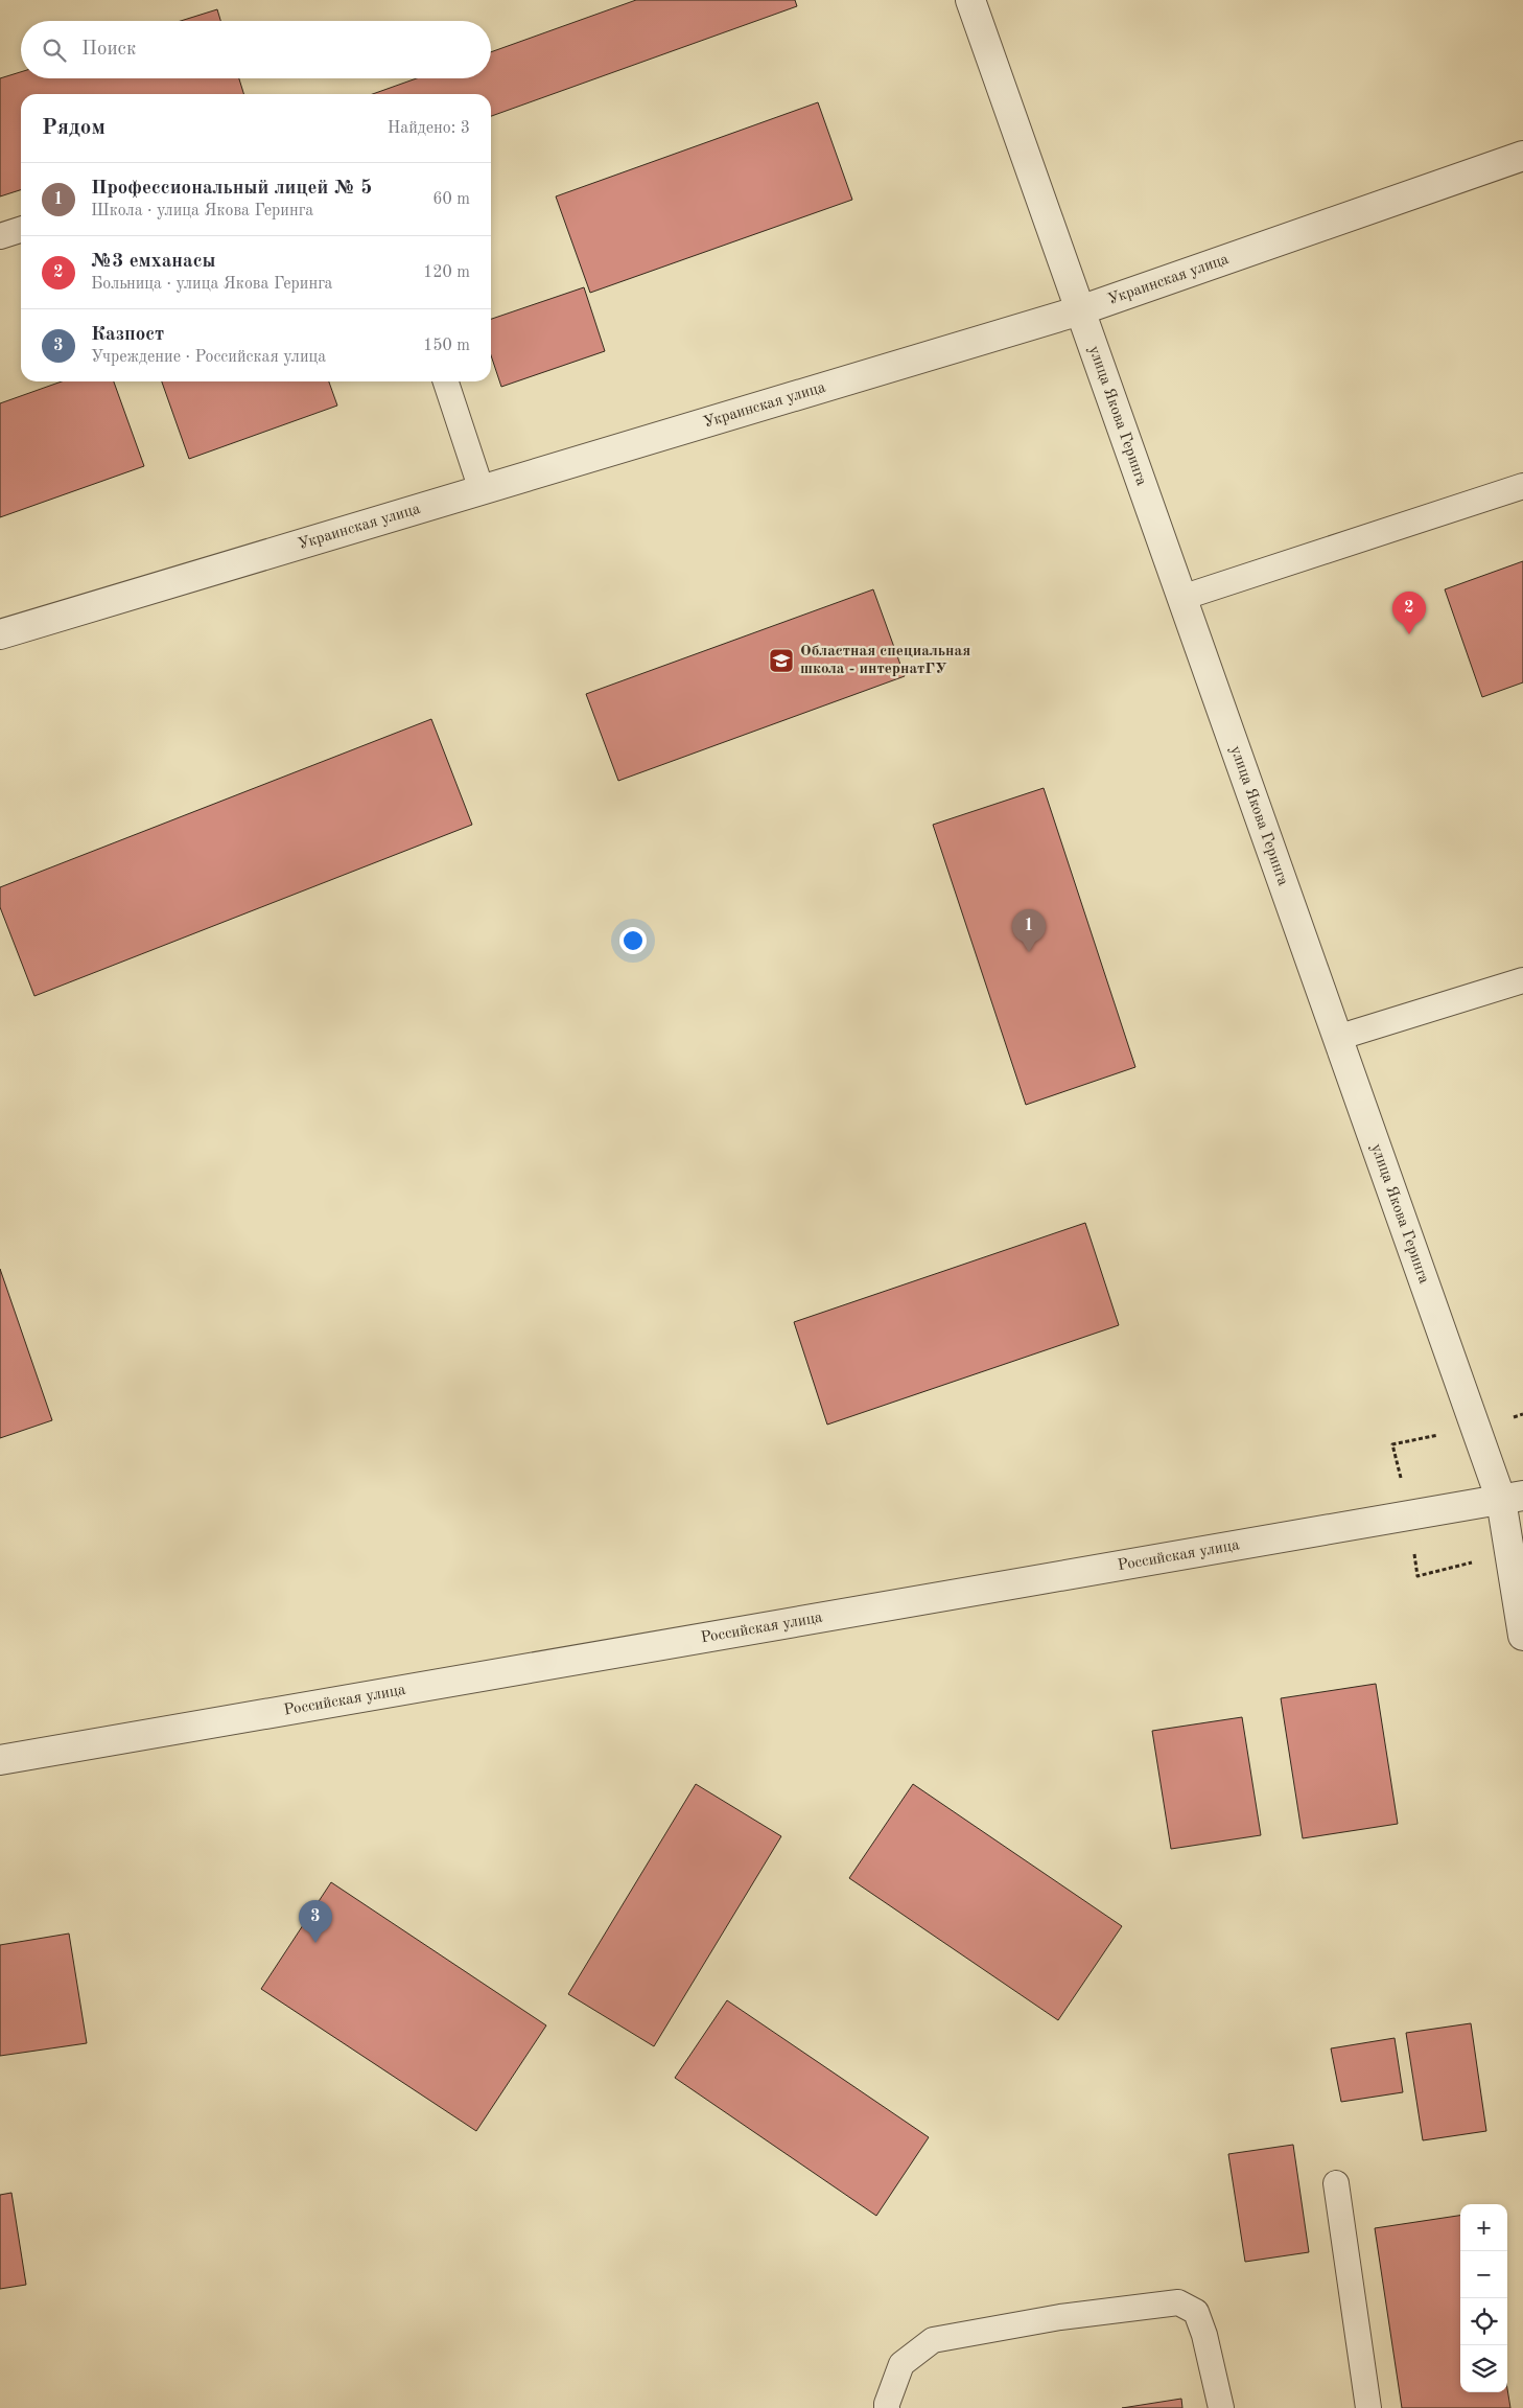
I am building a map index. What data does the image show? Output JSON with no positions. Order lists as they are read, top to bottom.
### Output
{
  "streets": {
    "street": ["Украинская улица", "улица Якова Геринга", "Российская улица"]
  },
  "crossings": [
    ["Украинская улица", "улица Якова Геринга"],
    ["улица Якова Геринга", "Российская улица"]
  ],
  "places": {
    "school or university": ["Областная специальная школа - интернатГУ"]
  },
  "page": {
    "search": "Поиск",
    "heading": ["Рядом", "Найдено: 3"],
    "list": [
      {
        "mark": "1",
        "name": "Профессиональный лицей № 5",
        "note": "Школа · улица Якова Геринга",
        "value": "60 m"
      },
      {
        "mark": "2",
        "name": "№3 емханасы",
        "note": "Больница · улица Якова Геринга",
        "value": "120 m"
      },
      {
        "mark": "3",
        "name": "Казпост",
        "note": "Учреждение · Российская улица",
        "value": "150 m"
      }
    ],
    "pins": ["2", "1", "3"],
    "map_buttons": ["+", "−"]
  }
}
